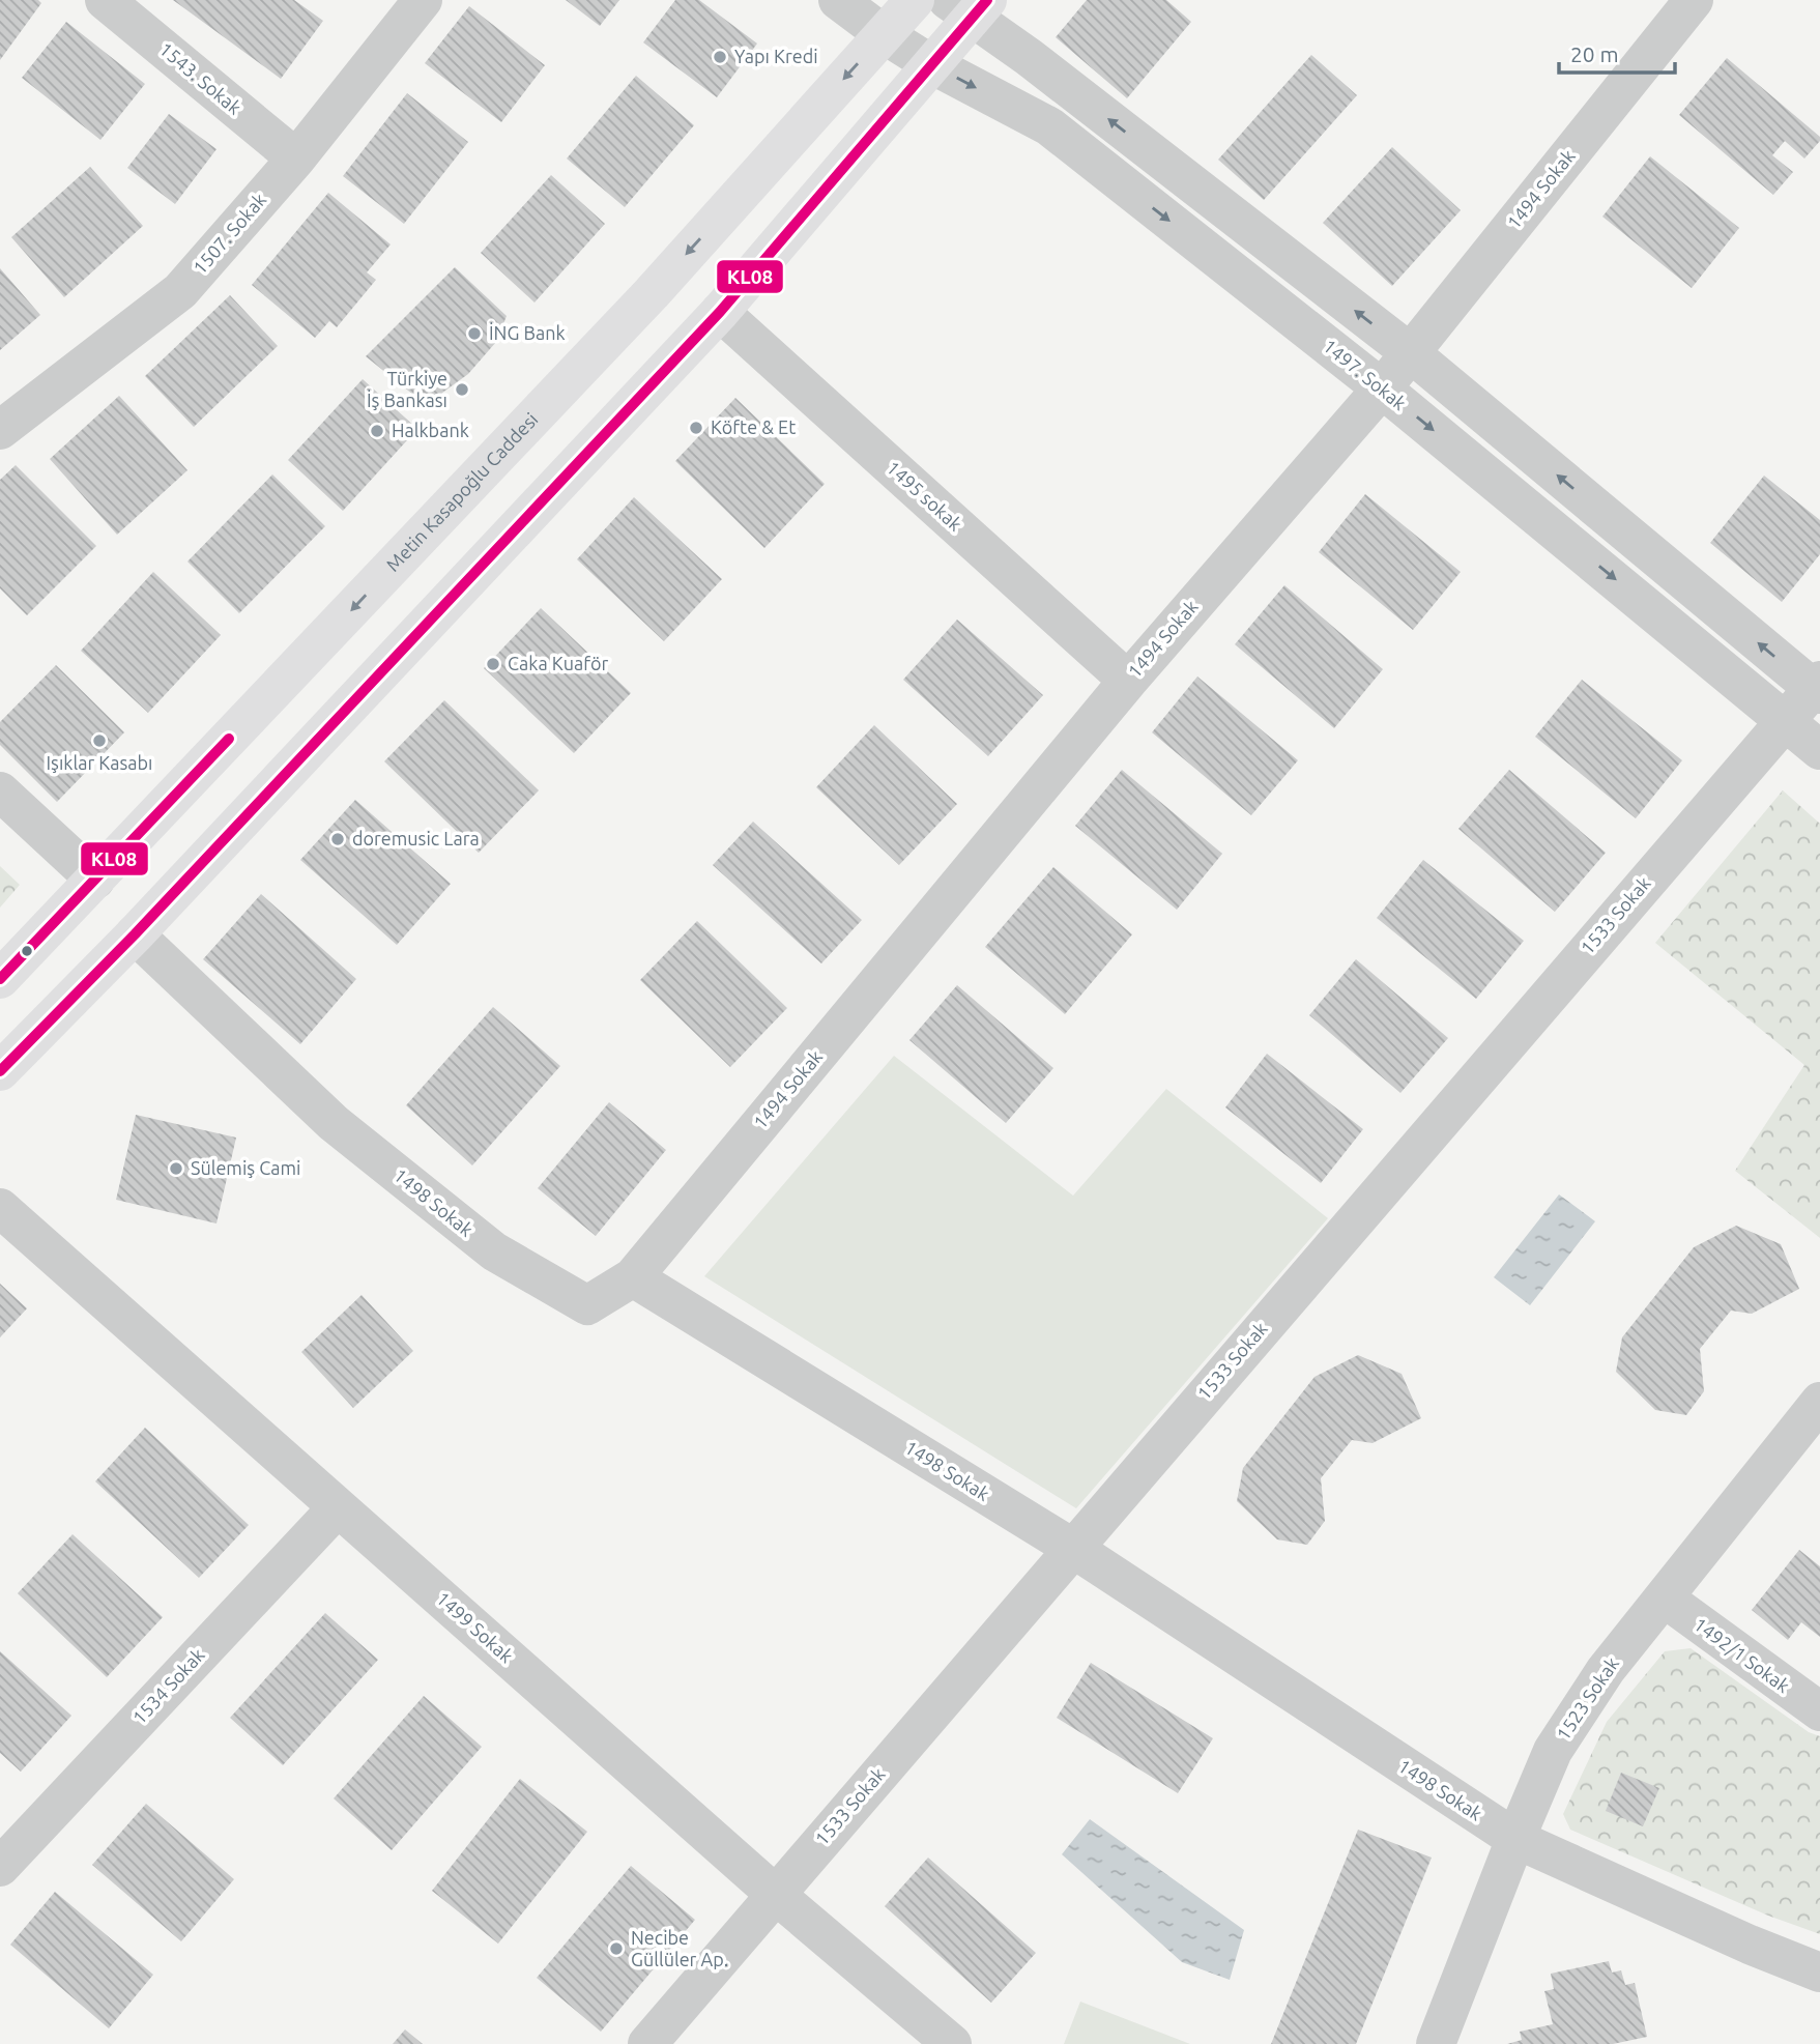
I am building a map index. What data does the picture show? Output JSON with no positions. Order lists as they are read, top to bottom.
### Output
{
  "streets": {
    "main road": ["Metin Kasapoğlu Caddesi"],
    "street": [
      "1543. Sokak",
      "1494 Sokak",
      "1507. Sokak",
      "1497. Sokak",
      "1495 sokak",
      "1533 Sokak",
      "1498 Sokak",
      "1499 Sokak",
      "1492/1 Sokak",
      "1534 Sokak",
      "1523 Sokak"
    ]
  },
  "crossings": [
    ["1543. Sokak", "1507. Sokak"],
    ["1494 Sokak", "1497. Sokak"],
    ["1494 Sokak", "1495 sokak"],
    ["1494 Sokak", "1498 Sokak"],
    ["1497. Sokak", "Metin Kasapoğlu Caddesi"],
    ["1497. Sokak", "1533 Sokak"],
    ["1533 Sokak", "1498 Sokak"],
    ["1533 Sokak", "1499 Sokak"],
    ["1498 Sokak", "1523 Sokak"],
    ["1499 Sokak", "1534 Sokak"],
    ["1492/1 Sokak", "1523 Sokak"]
  ],
  "places": [
    "Yapı Kredi",
    "İNG Bank",
    "Türkiye İş Bankası",
    "Köfte & Et",
    "Halkbank",
    "Caka Kuaför",
    "Işıklar Kasabı",
    "doremusic Lara",
    "Sülemiş Cami",
    "Necibe Güllüler Ap."
  ],
  "lines": ["transit line KL08"],
  "scale_bar": "20 m"
}
